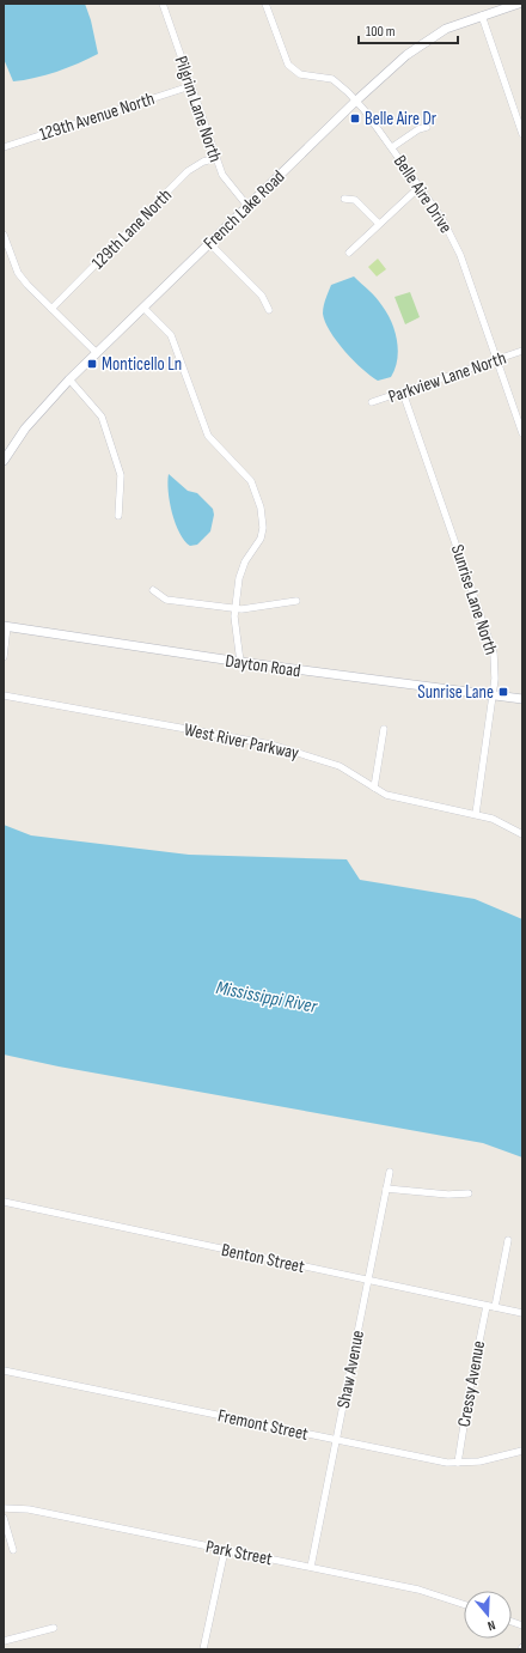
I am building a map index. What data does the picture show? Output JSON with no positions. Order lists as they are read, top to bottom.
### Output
{
  "streets": {
    "street": [
      "Pilgrim Lane North",
      "129th Avenue North",
      "Belle Aire Drive",
      "French Lake Road",
      "129th Lane North",
      "Parkview Lane North",
      "Sunrise Lane North",
      "Dayton Road",
      "West River Parkway",
      "Benton Street",
      "Shaw Avenue",
      "Cressy Avenue",
      "Fremont Street",
      "Park Street"
    ]
  },
  "crossings": [
    ["Pilgrim Lane North", "129th Avenue North"],
    ["Pilgrim Lane North", "French Lake Road"],
    ["Pilgrim Lane North", "129th Lane North"],
    ["Belle Aire Drive", "French Lake Road"],
    ["Belle Aire Drive", "Parkview Lane North"],
    ["Parkview Lane North", "Sunrise Lane North"],
    ["Sunrise Lane North", "Dayton Road"],
    ["Sunrise Lane North", "West River Parkway"],
    ["Benton Street", "Shaw Avenue"],
    ["Benton Street", "Cressy Avenue"],
    ["Shaw Avenue", "Fremont Street"],
    ["Shaw Avenue", "Park Street"],
    ["Cressy Avenue", "Fremont Street"]
  ],
  "water": ["Mississippi River"],
  "places": {
    "transit": ["Belle Aire Dr", "Monticello Ln", "Sunrise Lane"]
  },
  "scale_bar": "100 m",
  "north": "bottom"
}
